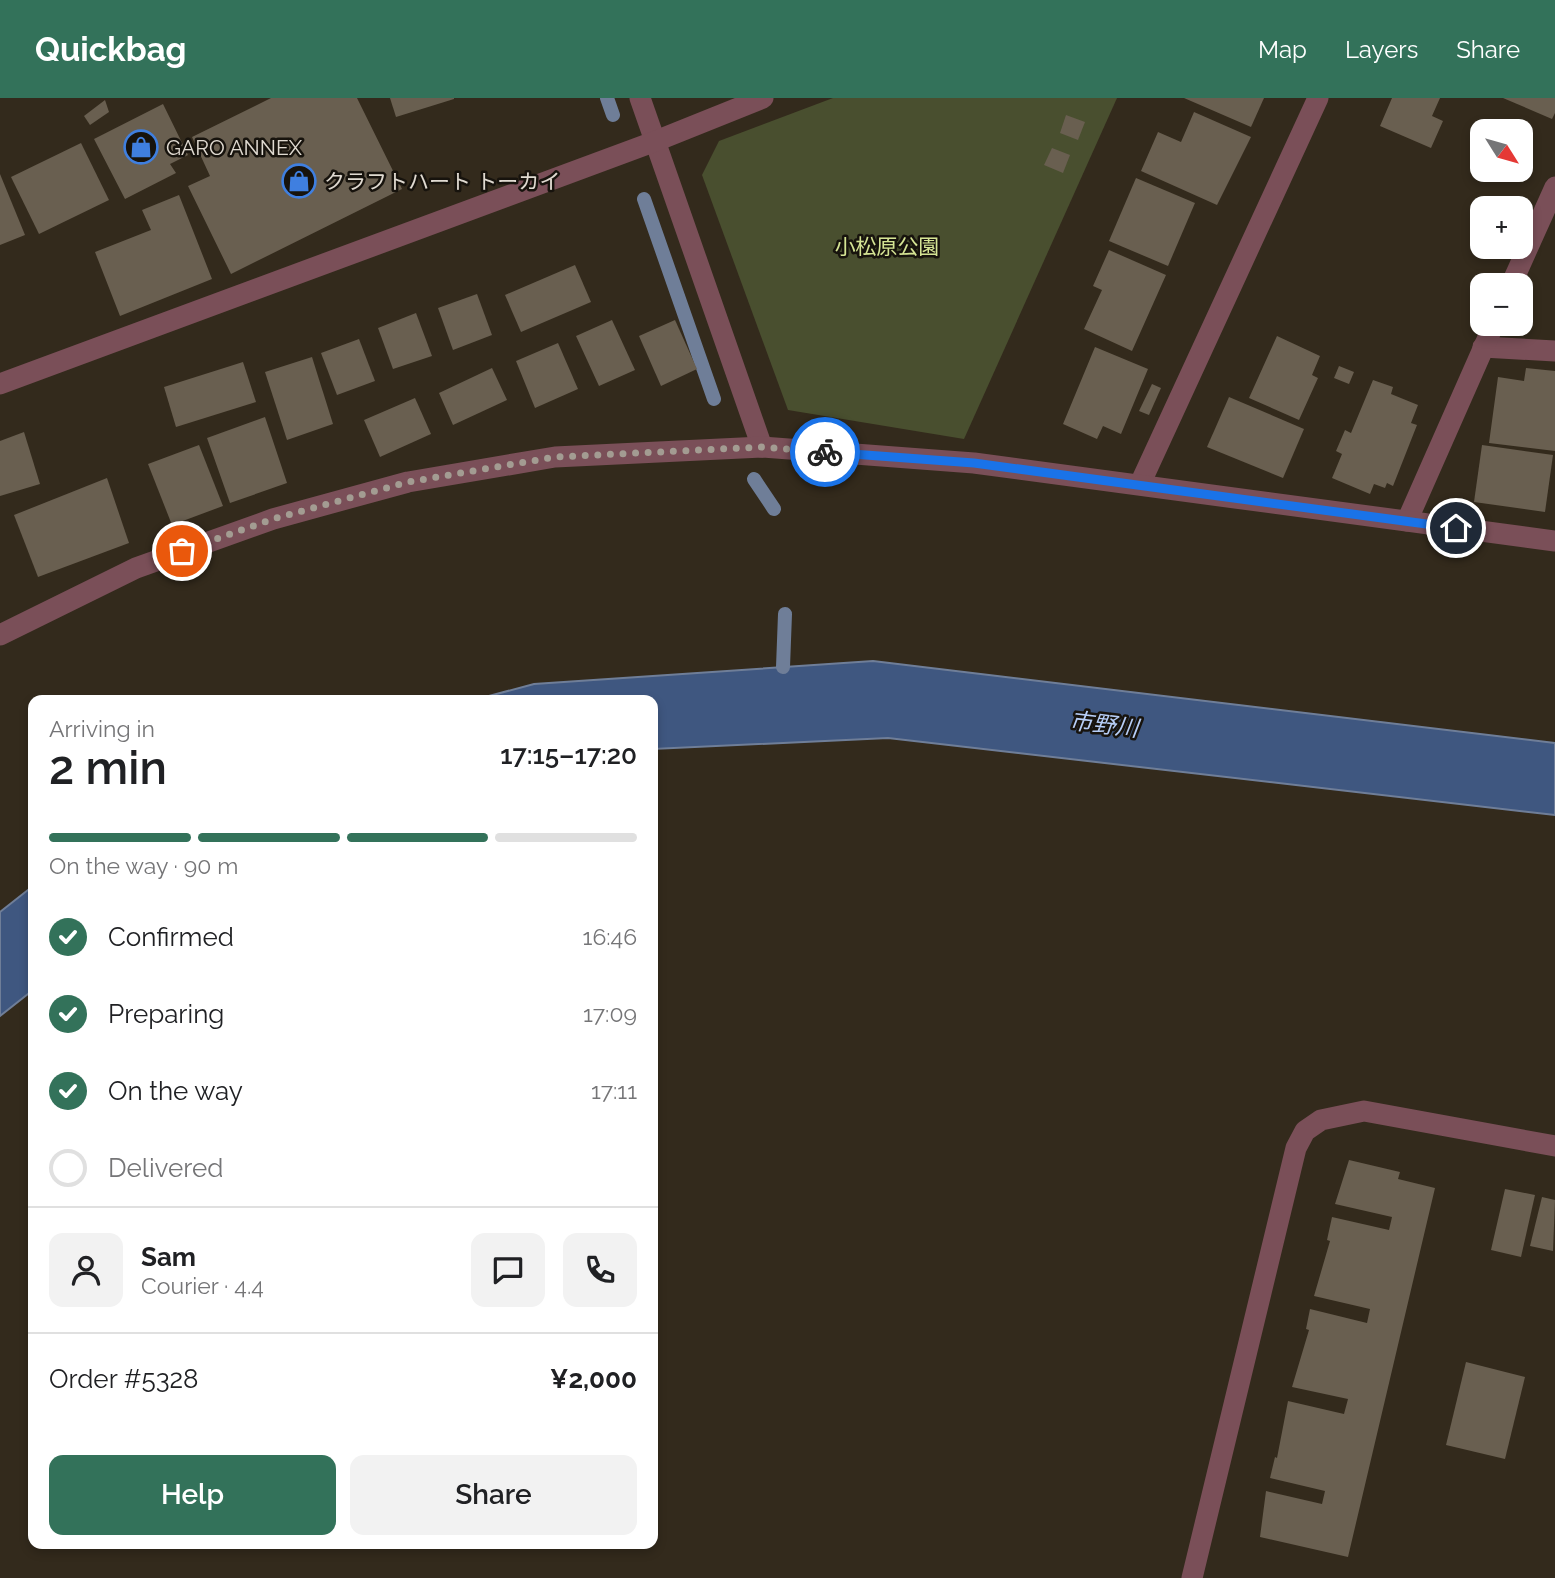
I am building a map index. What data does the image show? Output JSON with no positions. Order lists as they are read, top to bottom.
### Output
{
  "water": ["市野川"],
  "parks": ["小松原公園"],
  "places": {
    "shop": ["GARO ANNEX", "クラフトハート トーカイ"]
  },
  "north": "bottom right",
  "page": {
    "header": "Quickbag",
    "nav": ["Map", "Layers", "Share"],
    "map_buttons": ["+", "−"],
    "heading": ["2 min", "Arriving in", "17:15–17:20"],
    "panel": [
      "Sam",
      "Courier · 4.4",
      "Order #5328",
      "¥2,000"
    ],
    "bar": "On the way · 90 m",
    "list": [
      ["Confirmed", "16:46"],
      ["Preparing", "17:09"],
      ["On the way", "17:11"],
      "Delivered"
    ],
    "buttons": ["Help", "Share"]
  }
}
